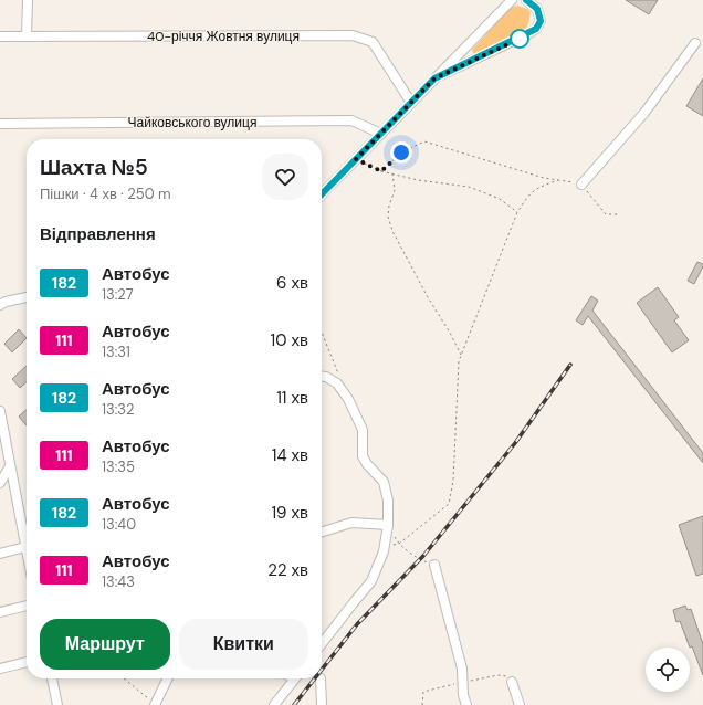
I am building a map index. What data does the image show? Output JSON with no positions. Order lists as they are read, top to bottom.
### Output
{
  "streets": {
    "street": ["40-річчя Жовтня вулиця", "Чайковського вулиця"]
  },
  "lines": ["bus line 182"],
  "page": {
    "heading": [
      ["Шахта №5", "Пішки · 4 хв · 250 m"],
      "Відправлення"
    ],
    "list": [
      {
        "mark": "182",
        "name": "Автобус",
        "note": "13:27",
        "value": "6 хв"
      },
      {
        "mark": "111",
        "name": "Автобус",
        "note": "13:31",
        "value": "10 хв"
      },
      {
        "mark": "182",
        "name": "Автобус",
        "note": "13:32",
        "value": "11 хв"
      },
      {
        "mark": "111",
        "name": "Автобус",
        "note": "13:35",
        "value": "14 хв"
      },
      {
        "mark": "182",
        "name": "Автобус",
        "note": "13:40",
        "value": "19 хв"
      },
      {
        "mark": "111",
        "name": "Автобус",
        "note": "13:43",
        "value": "22 хв"
      }
    ],
    "buttons": ["Маршрут", "Квитки"]
  }
}
